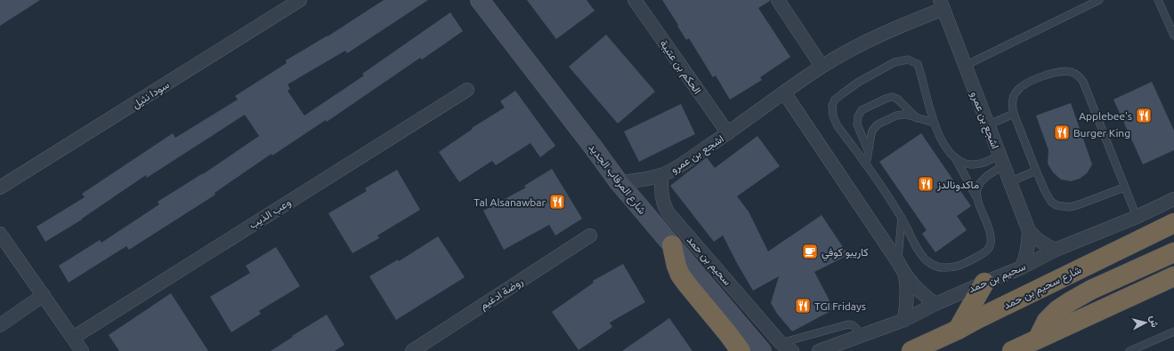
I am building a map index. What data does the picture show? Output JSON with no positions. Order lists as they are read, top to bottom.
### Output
{
  "streets": {
    "highway": ["شارع سحيم بن حمد"],
    "street": [
      "الحكم بن عتيبة",
      "سودا نثيل",
      "اشجع بن عمرو",
      "شارع المرقاب الجديد",
      "وعب الذيب",
      "سحيم بن حمد",
      "روضة ادغيم"
    ]
  },
  "crossings": [
    ["الحكم بن عتيبة", "اشجع بن عمرو"],
    ["اشجع بن عمرو", "شارع المرقاب الجديد"],
    ["اشجع بن عمرو", "سحيم بن حمد"]
  ],
  "places": {
    "restaurant": [
      "Applebee's",
      "Burger King",
      "ماكدونالدز",
      "Tal Alsanawbar",
      "TGI Fridays"
    ],
    "cafe": ["كاريبو كوفي"]
  },
  "north": "right"
}
